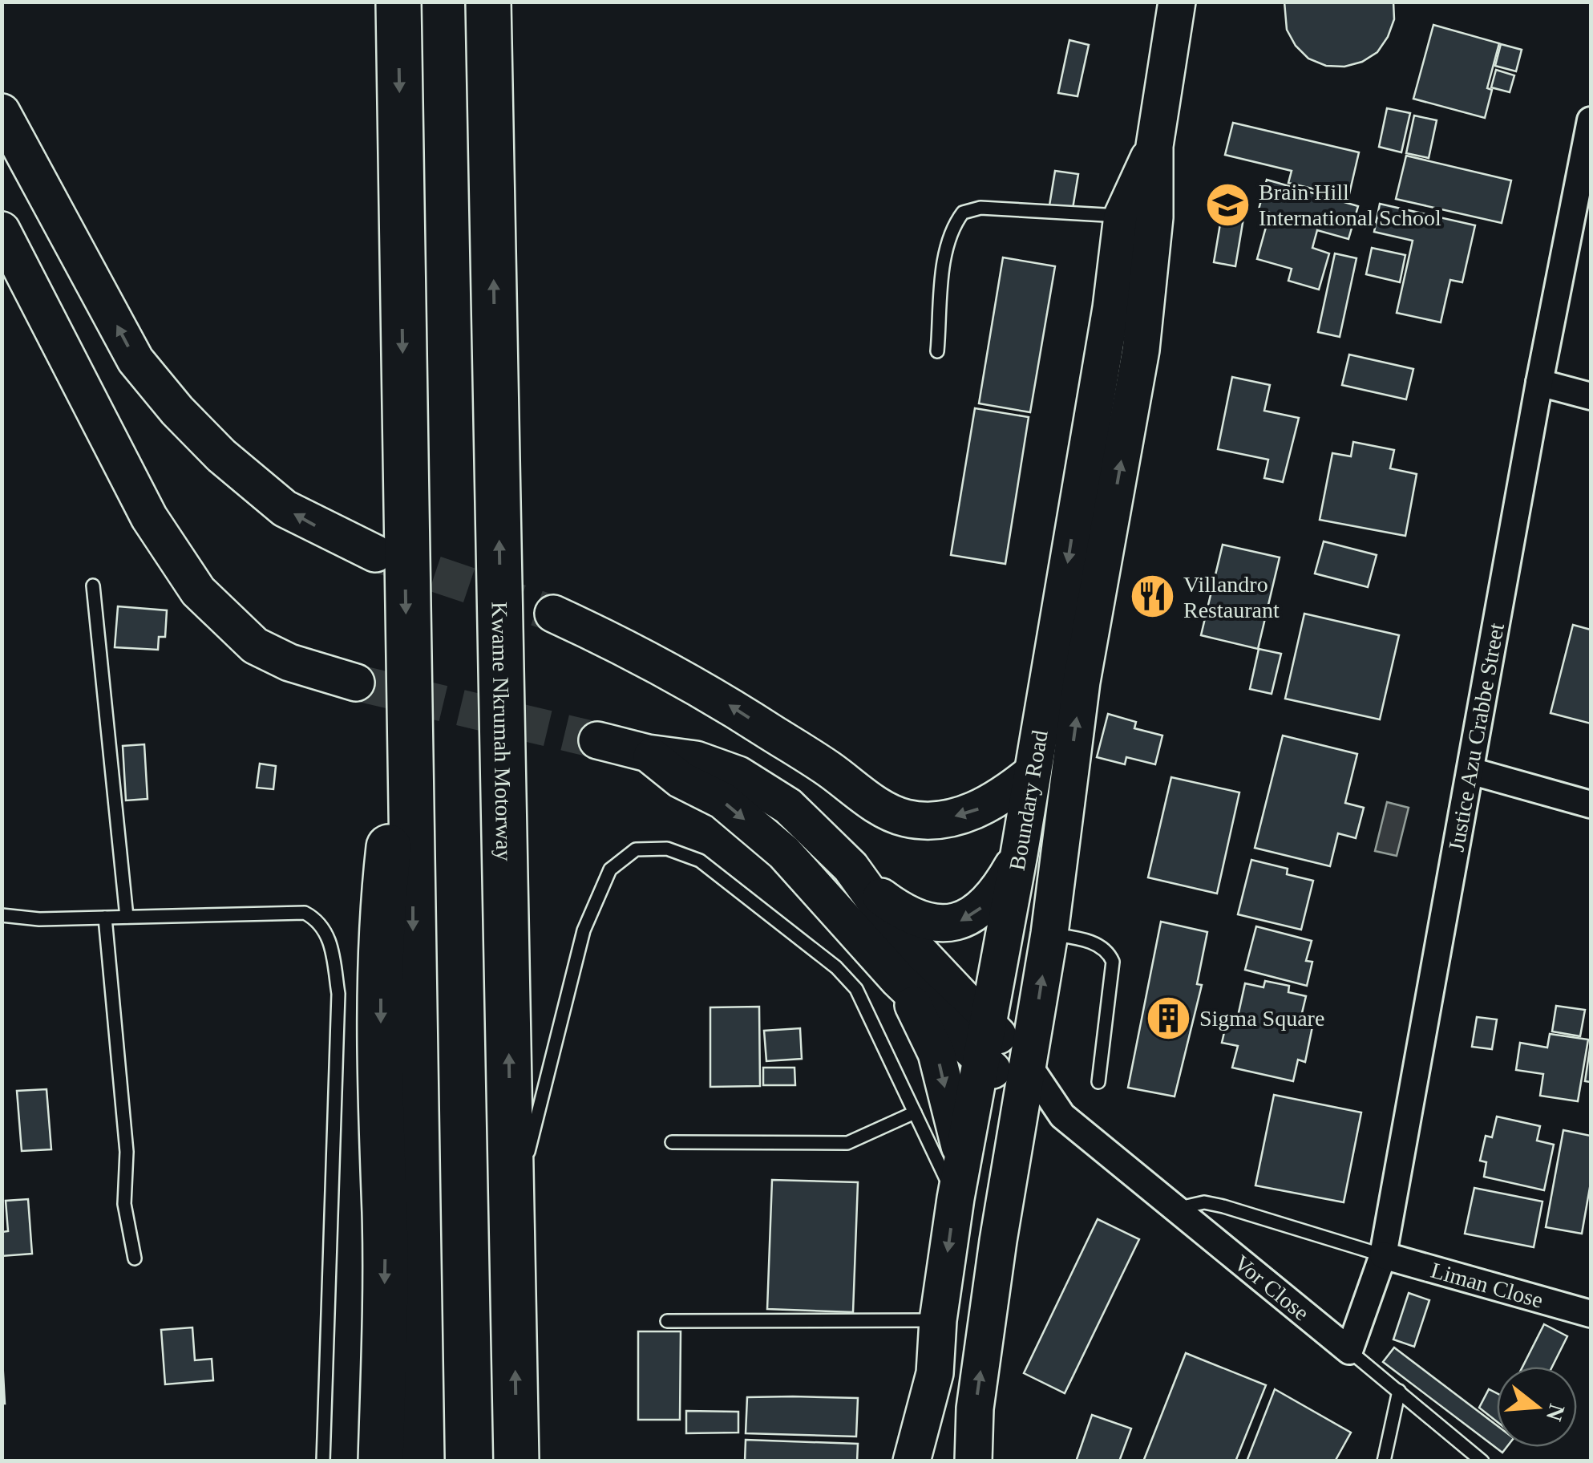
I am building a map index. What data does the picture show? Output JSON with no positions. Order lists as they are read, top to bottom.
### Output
{
  "streets": {
    "highway": ["Kwame Nkrumah Motorway"],
    "main road": ["Boundary Road"],
    "street": ["Justice Azu Crabbe Street", "Liman Close", "Vor Close"]
  },
  "crossings": [
    ["Justice Azu Crabbe Street", "Liman Close"],
    ["Justice Azu Crabbe Street", "Vor Close"],
    ["Boundary Road", "Vor Close"]
  ],
  "places": {
    "school or university": ["Brain Hill International School"],
    "restaurant": ["Villandro Restaurant"],
    "building": ["Sigma Square"]
  },
  "north": "right"
}
